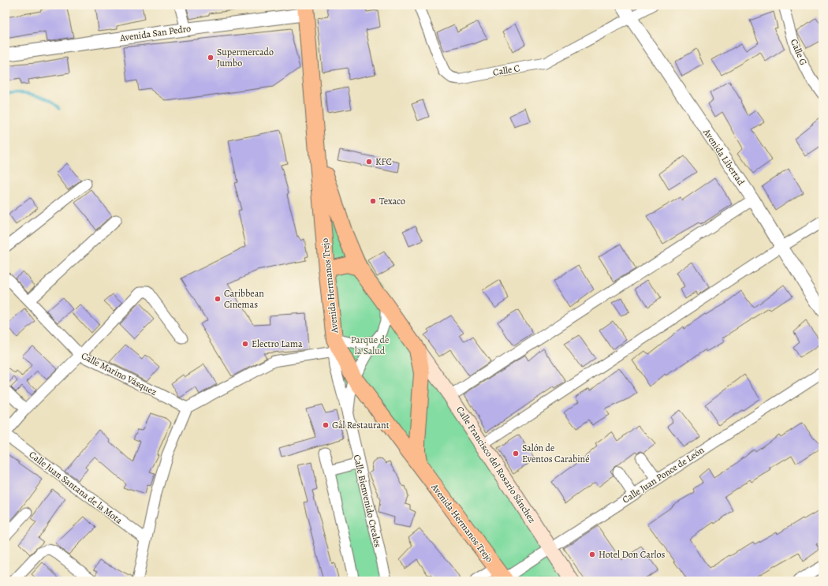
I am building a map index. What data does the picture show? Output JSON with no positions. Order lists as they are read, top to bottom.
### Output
{
  "streets": {
    "main road": ["Avenida Hermanos Trejo", "Calle Francisco del Rosario Sánchez"],
    "street": [
      "Avenida San Pedro",
      "Calle G",
      "Calle C",
      "Avenida Libertad",
      "Calle Marino Vásquez",
      "Calle Juan Ponce de León",
      "Calle Juan Santana de la Mota",
      "Calle Bienvenido Creales"
    ]
  },
  "crossings": [
    ["Avenida San Pedro", "Avenida Hermanos Trejo"],
    ["Calle C", "Avenida Libertad"],
    ["Avenida Hermanos Trejo", "Calle Francisco del Rosario Sánchez"],
    ["Avenida Hermanos Trejo", "Calle Juan Ponce de León"],
    ["Avenida Hermanos Trejo", "Calle Bienvenido Creales"],
    ["Calle Francisco del Rosario Sánchez", "Calle Juan Ponce de León"]
  ],
  "parks": ["Parque de la Salud"],
  "places": [
    "Supermercado Jumbo",
    "KFC",
    "Texaco",
    "Caribbean Cinemas",
    "Electro Lama",
    "Gål Restaurant",
    "Salón de Eventos Carabiné",
    "Hotel Don Carlos"
  ]
}
